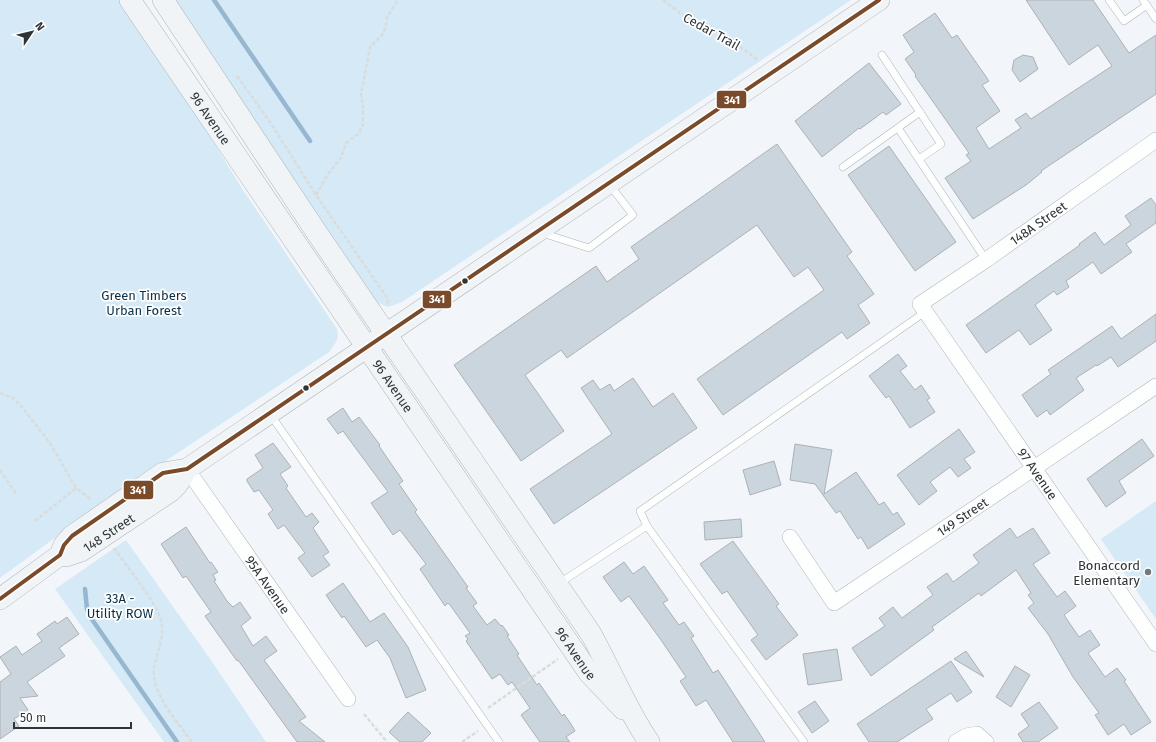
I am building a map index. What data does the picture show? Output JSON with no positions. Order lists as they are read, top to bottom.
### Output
{
  "streets": {
    "main road": ["96 Avenue", "148 Street"],
    "street": [
      "148A Street",
      "97 Avenue",
      "149 Street",
      "95A Avenue"
    ],
    "path": ["Cedar Trail"]
  },
  "crossings": [
    ["96 Avenue", "148 Street"],
    ["148A Street", "97 Avenue"],
    ["97 Avenue", "149 Street"],
    ["148 Street", "95A Avenue"]
  ],
  "parks": ["Green Timbers Urban Forest", "33A - Utility ROW"],
  "places": ["Bonaccord Elementary"],
  "lines": ["transit line 341"],
  "scale_bar": "50 m",
  "north": "top right"
}
